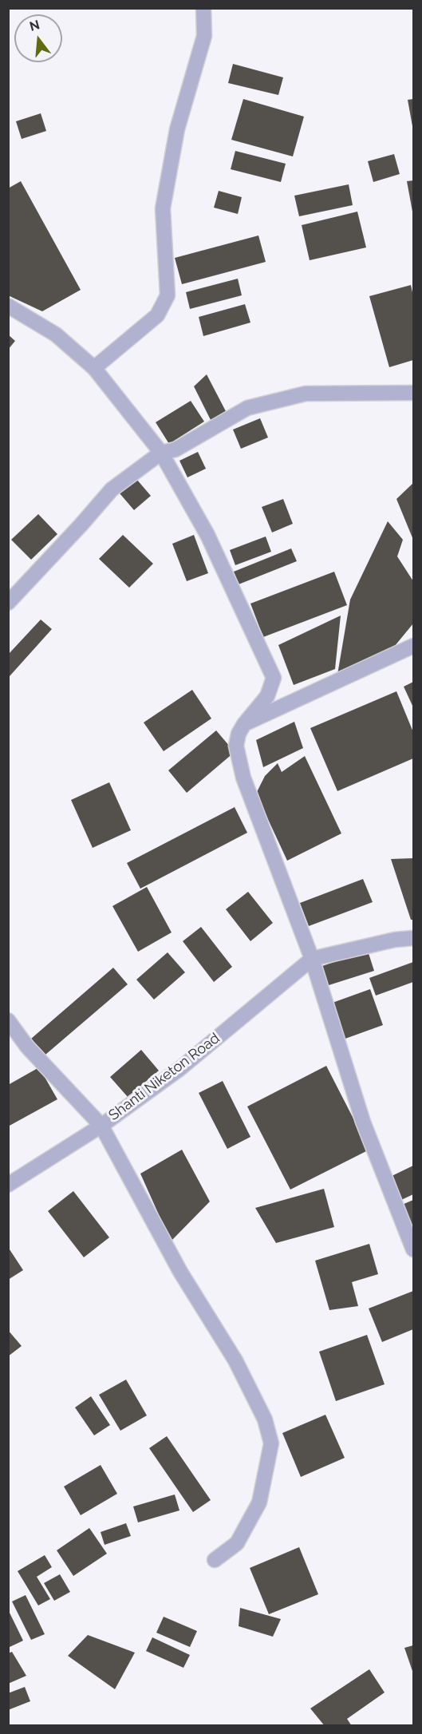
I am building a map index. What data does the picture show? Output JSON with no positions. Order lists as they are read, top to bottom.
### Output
{
  "streets": {
    "street": ["Shanti Niketon Road"]
  },
  "north": "top"
}
